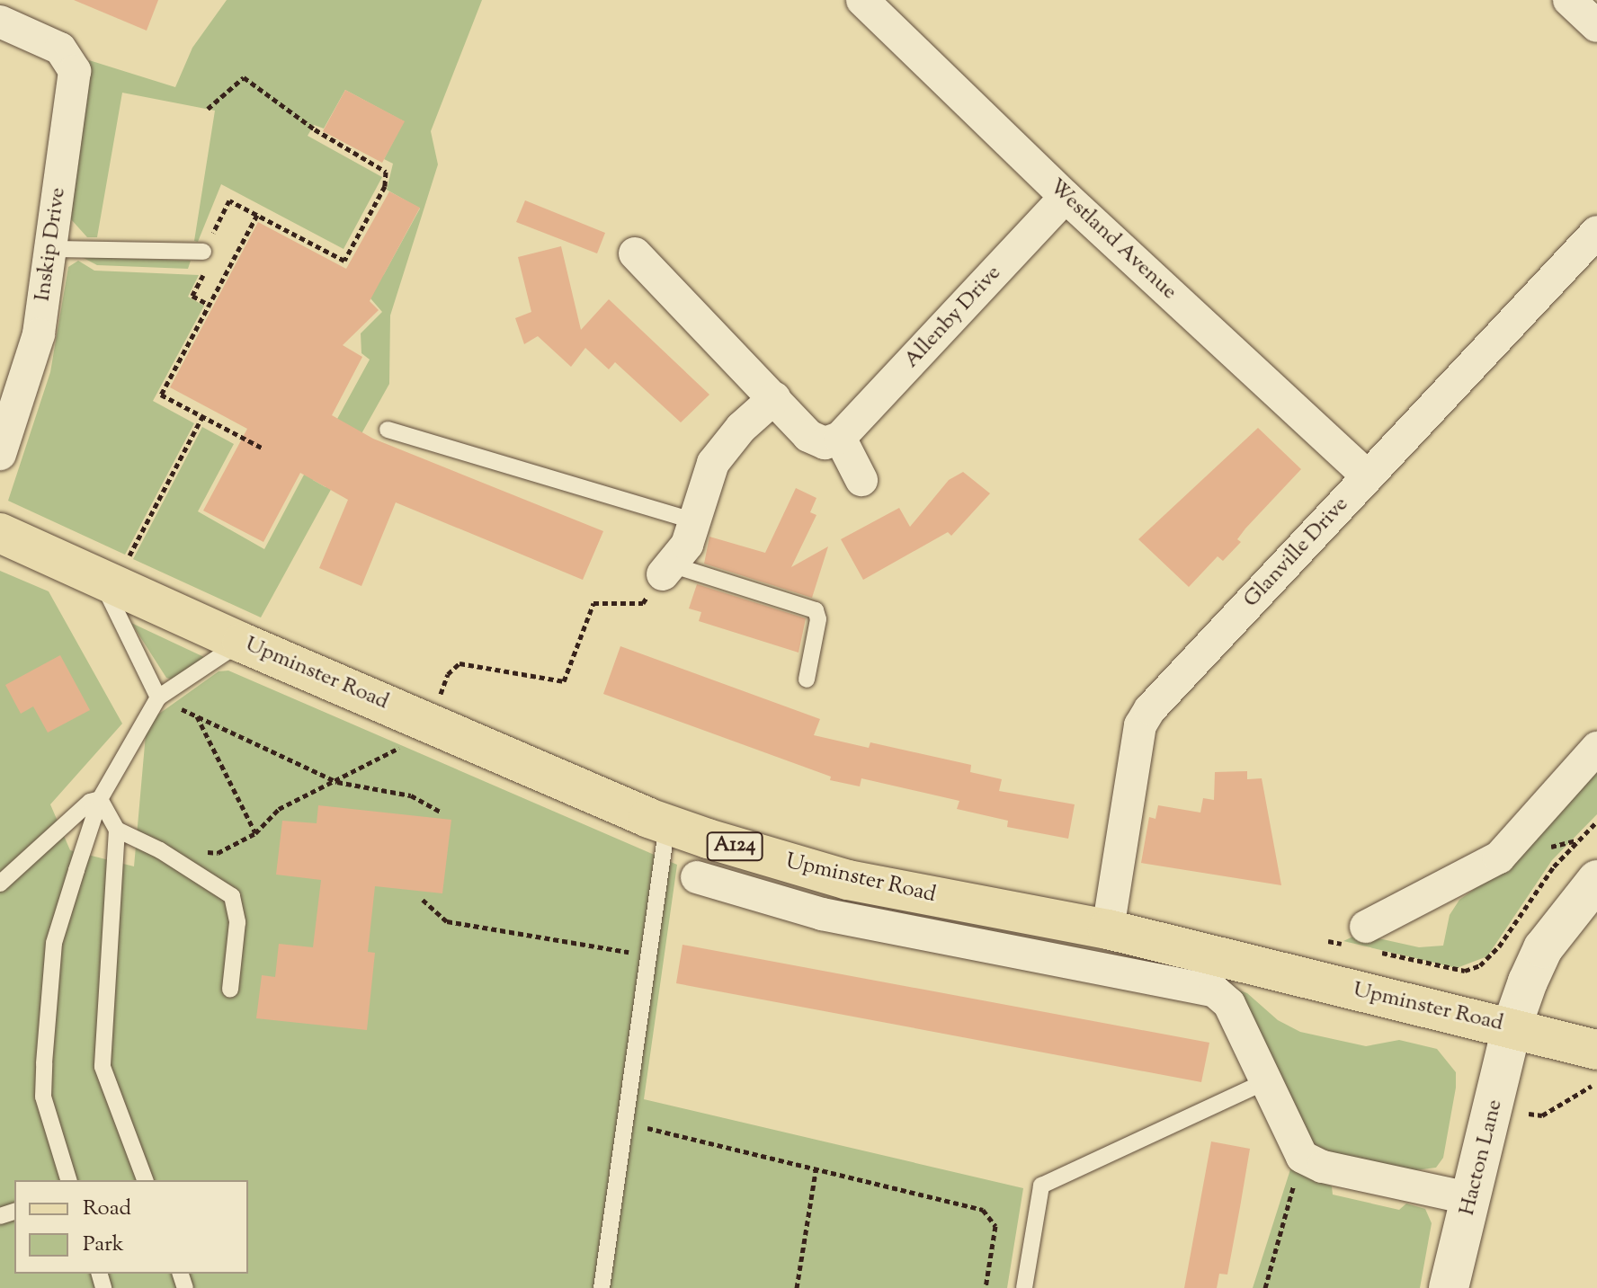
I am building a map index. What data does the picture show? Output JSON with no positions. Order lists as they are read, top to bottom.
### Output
{
  "streets": {
    "main road": ["Upminster Road", "A124"],
    "street": [
      "Westland Avenue",
      "Inskip Drive",
      "Allenby Drive",
      "Glanville Drive",
      "Hacton Lane"
    ]
  },
  "crossings": [
    ["Westland Avenue", "Allenby Drive"],
    ["Westland Avenue", "Glanville Drive"],
    ["Glanville Drive", "Upminster Road"],
    ["Upminster Road", "Hacton Lane"]
  ],
  "legend": ["Road", "Park"]
}
